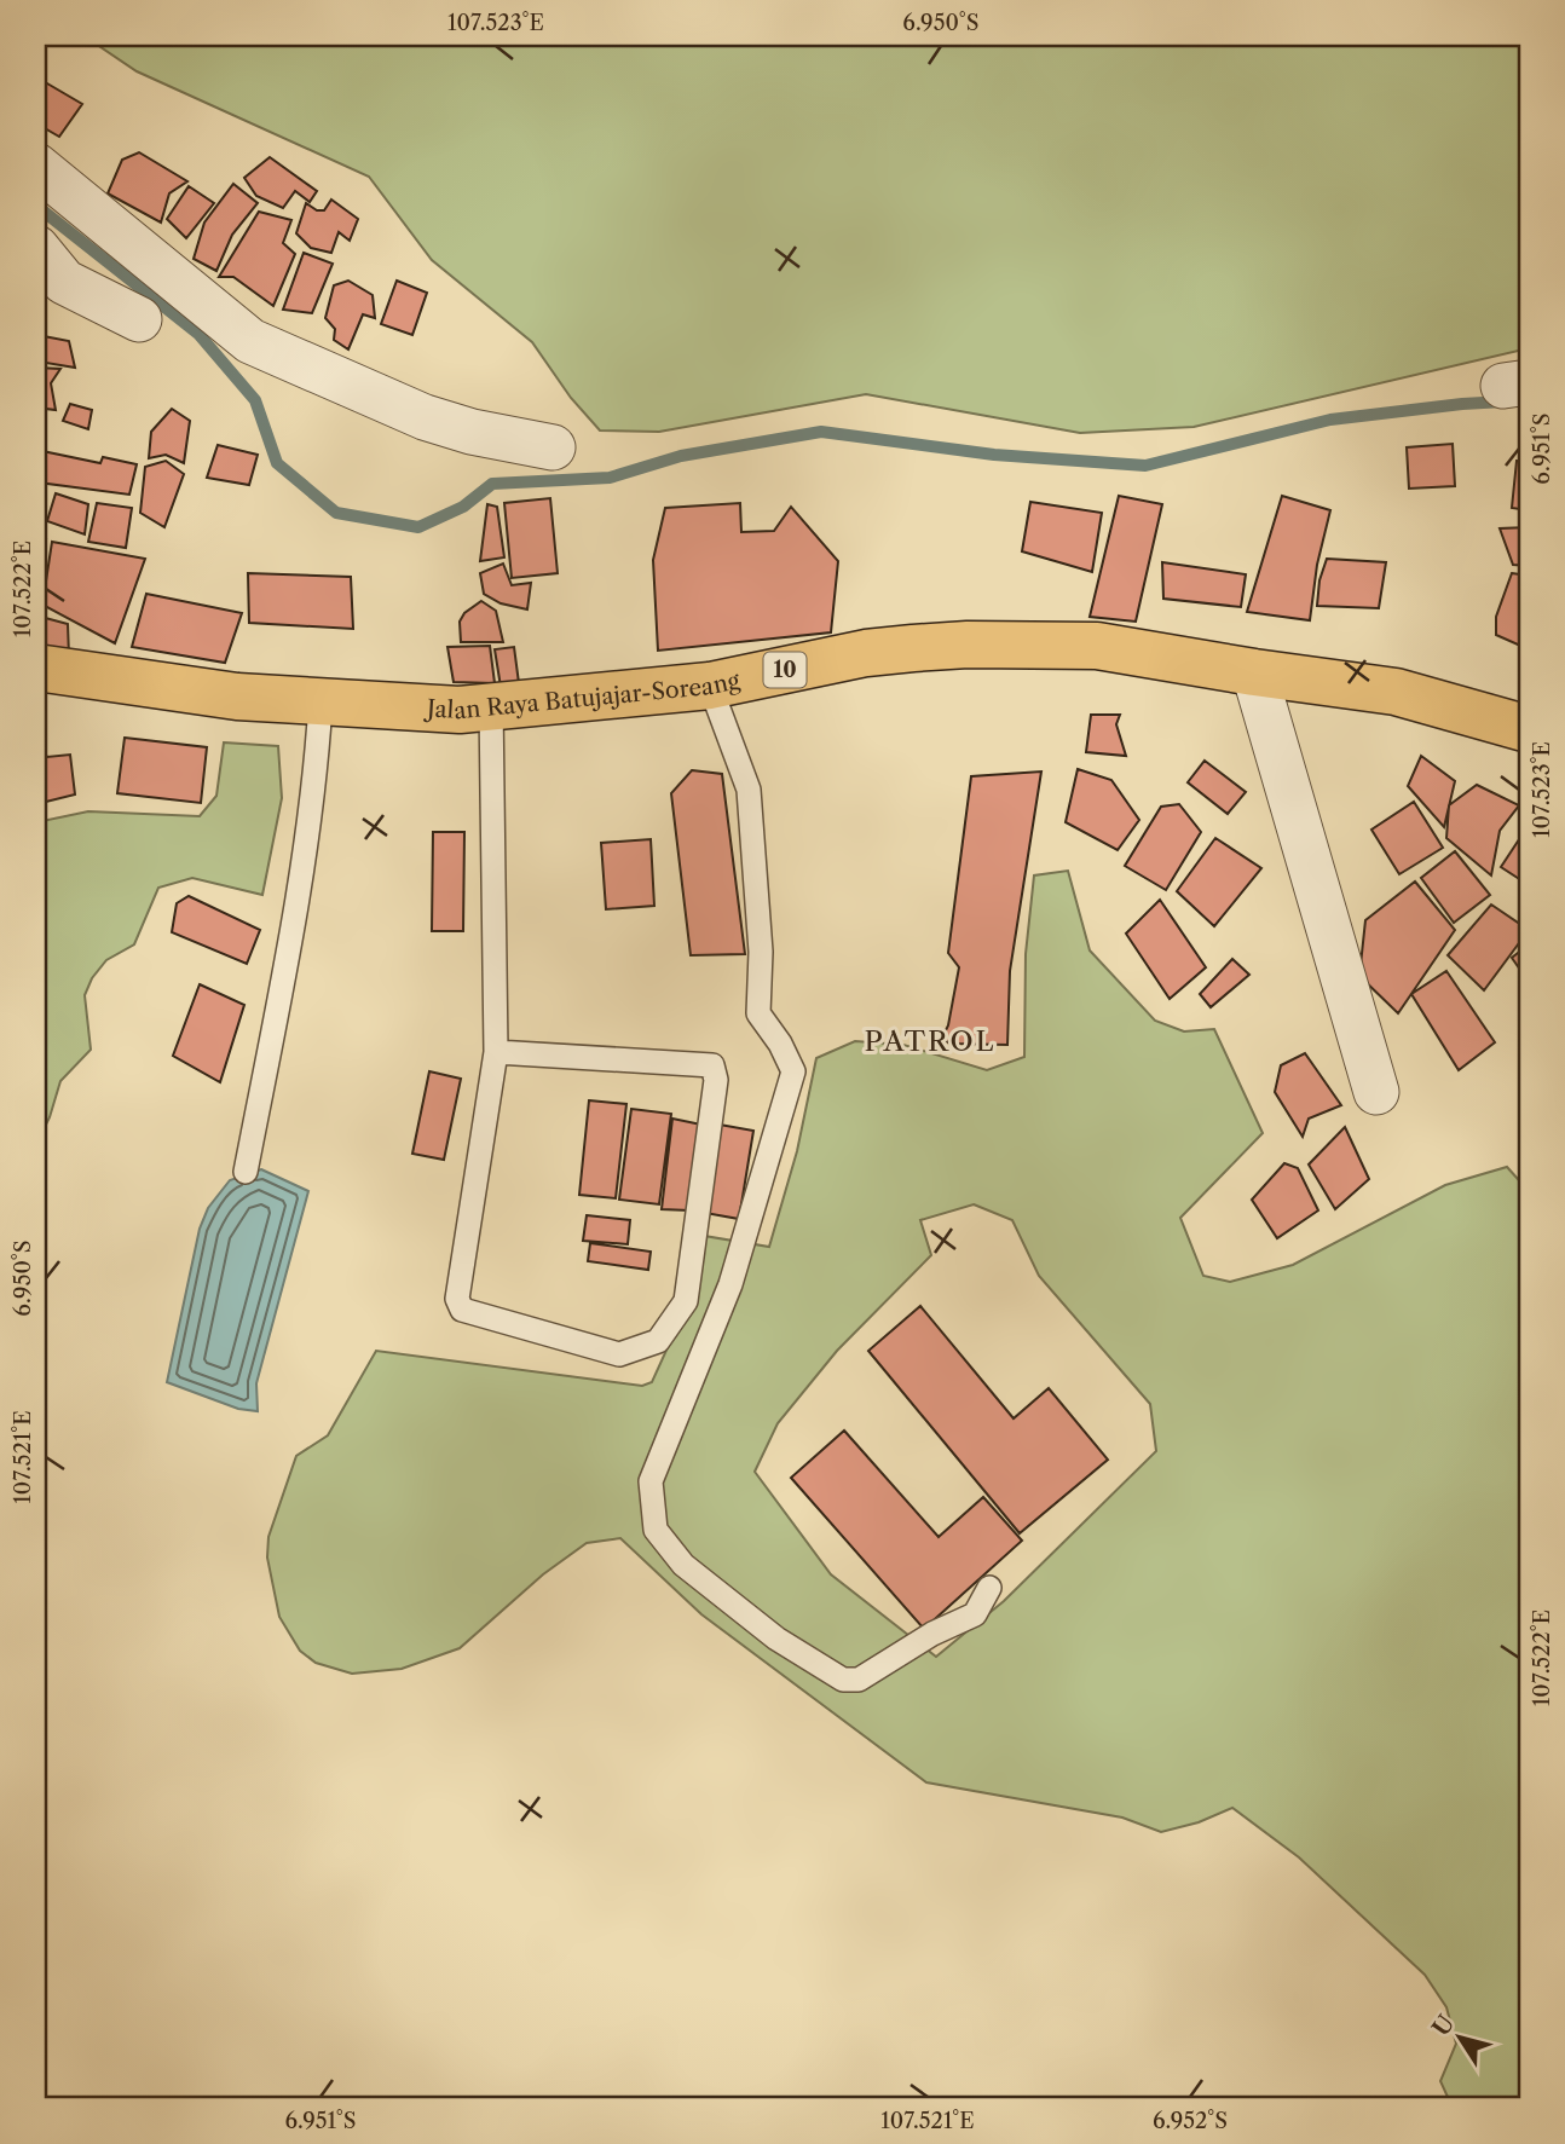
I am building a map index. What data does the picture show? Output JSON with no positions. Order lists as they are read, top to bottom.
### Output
{
  "streets": {
    "highway": ["10", "Jalan Raya Batujajar-Soreang"]
  },
  "districts": ["PATROL"],
  "north": "top left",
  "coordinates": [
    "107.523°E",
    "6.950°S",
    "6.951°S",
    "107.522°E",
    "107.521°E",
    "6.952°S"
  ]
}
